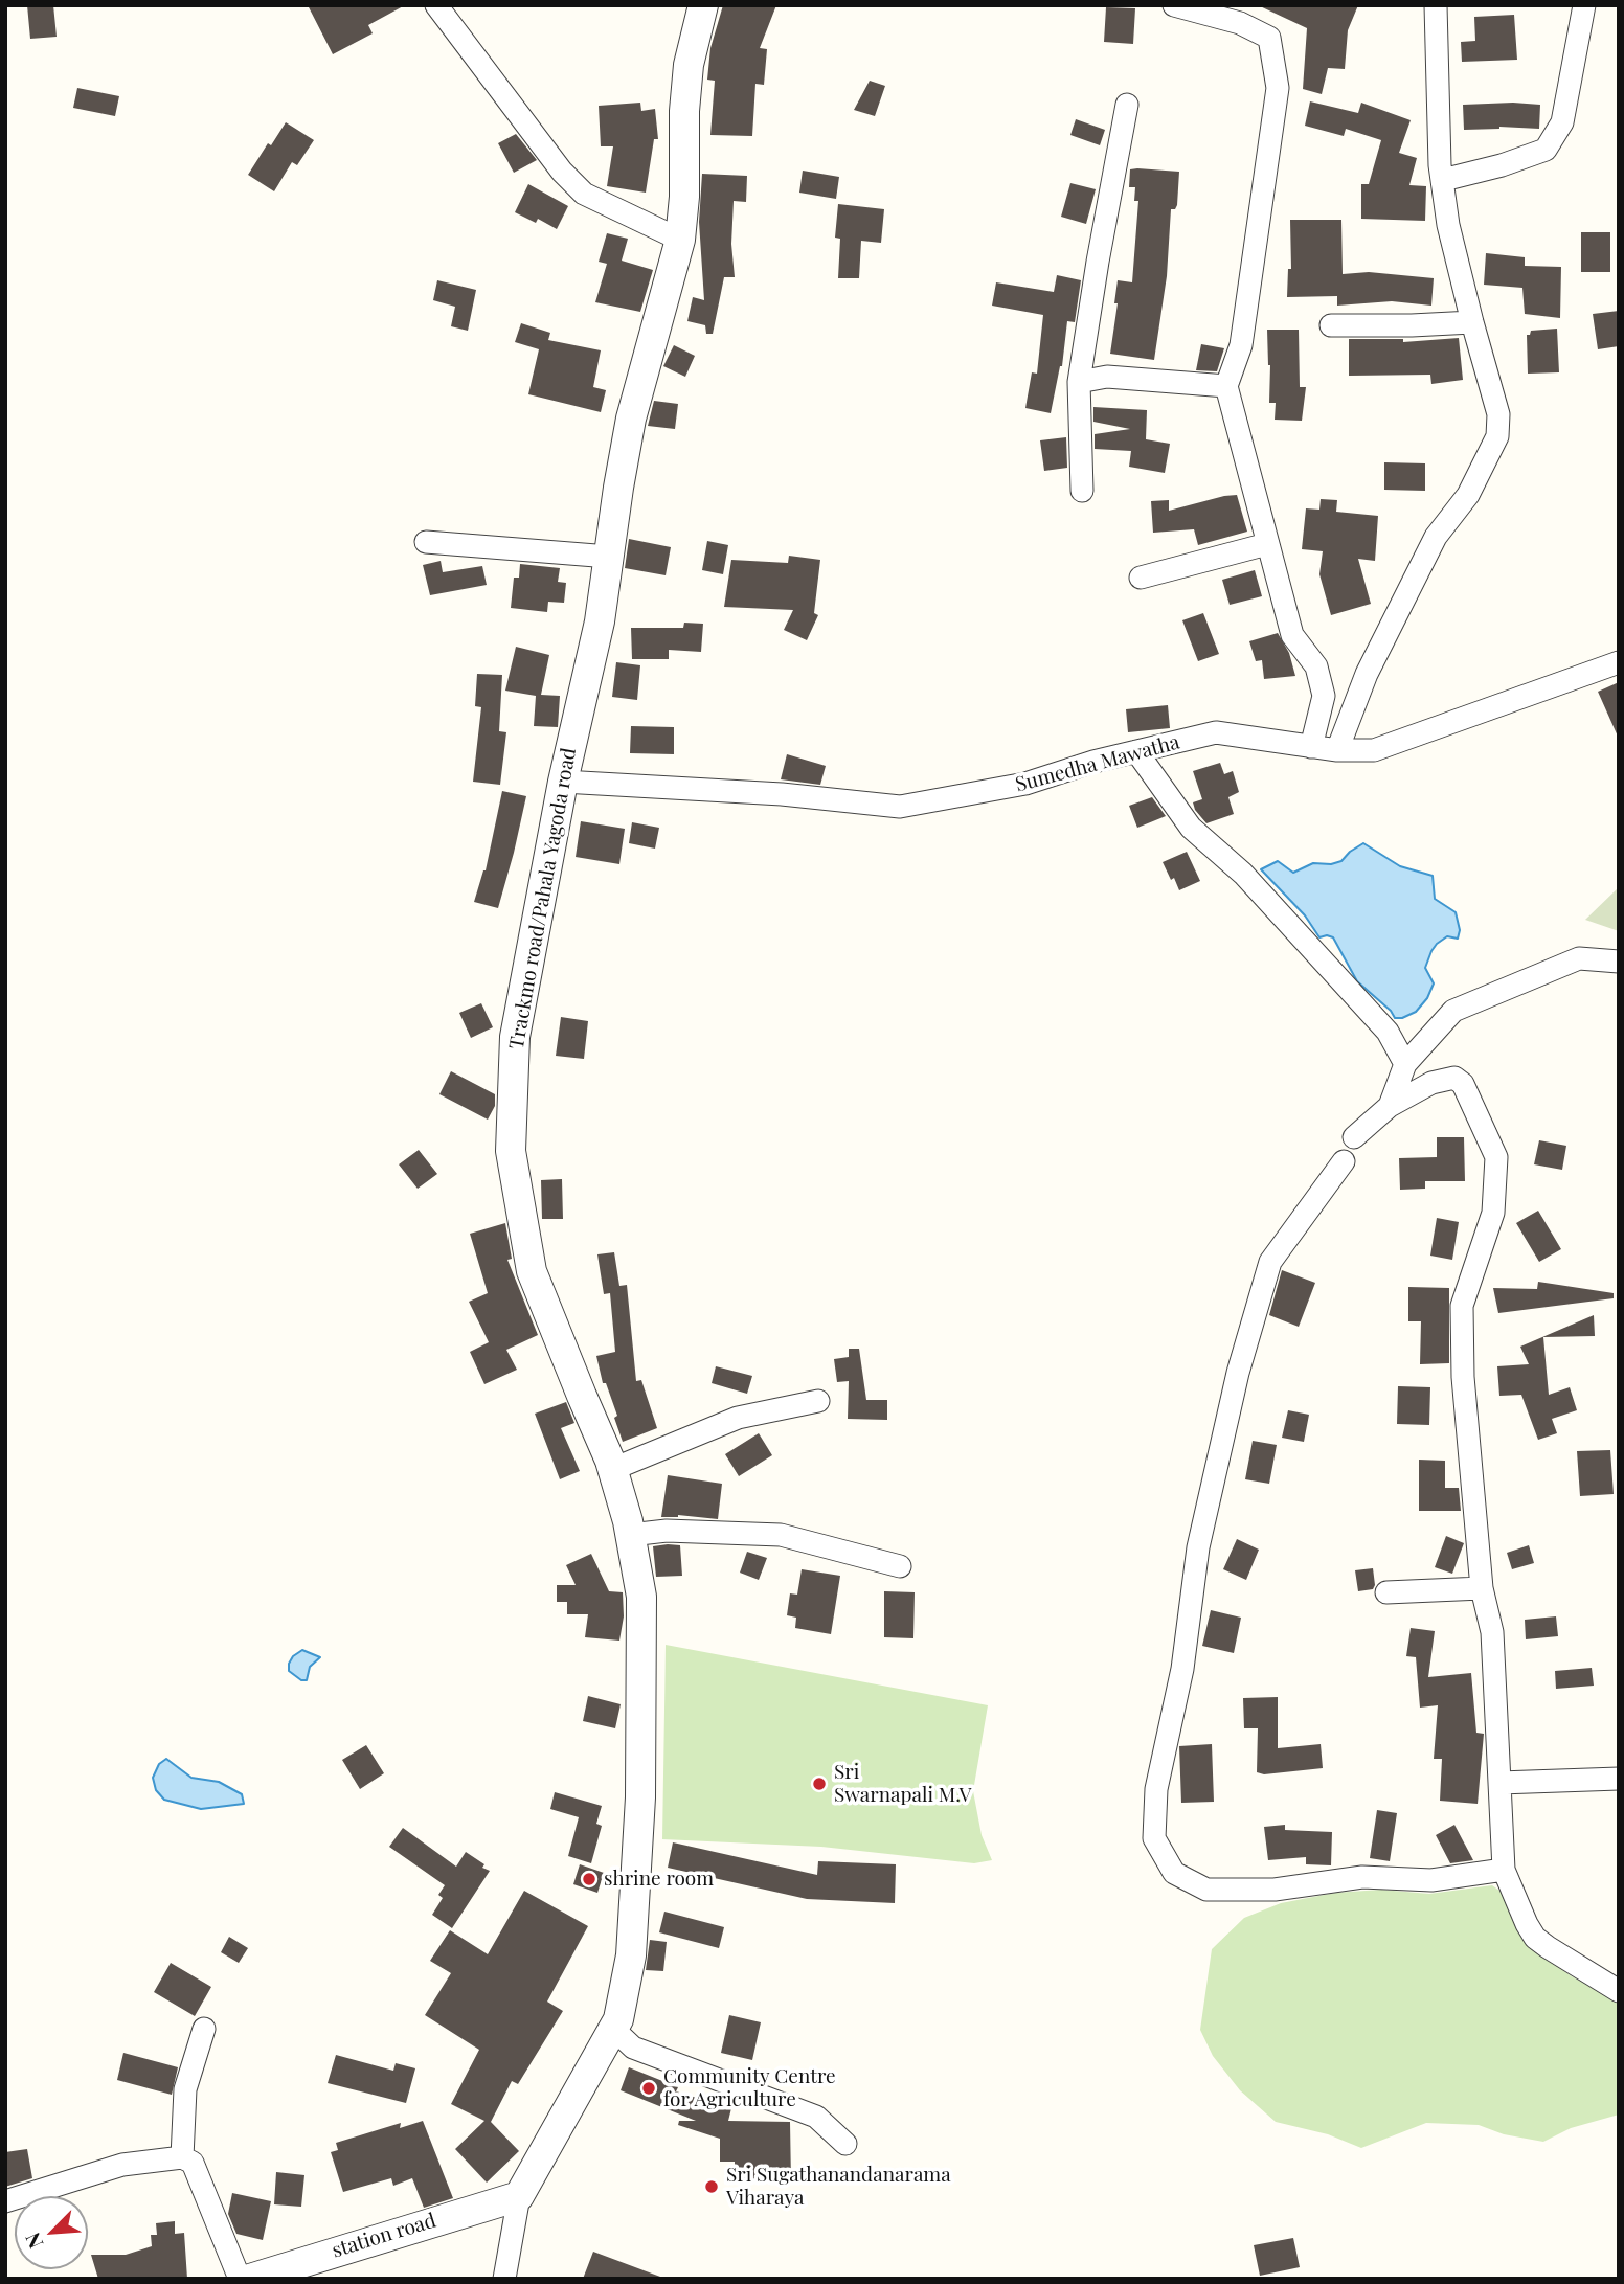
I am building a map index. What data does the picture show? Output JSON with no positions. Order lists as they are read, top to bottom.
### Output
{
  "streets": {
    "street": ["Sumedha Mawatha", "Trackmo road/Pahala Yagoda road", "station road"]
  },
  "crossings": [
    ["Sumedha Mawatha", "Trackmo road/Pahala Yagoda road"],
    ["Trackmo road/Pahala Yagoda road", "station road"]
  ],
  "places": [
    "Sri Swarnapali M.V",
    "shrine room",
    "Community Centre for Agriculture",
    "Sri Sugathanandanarama Viharaya"
  ],
  "north": "bottom left"
}
